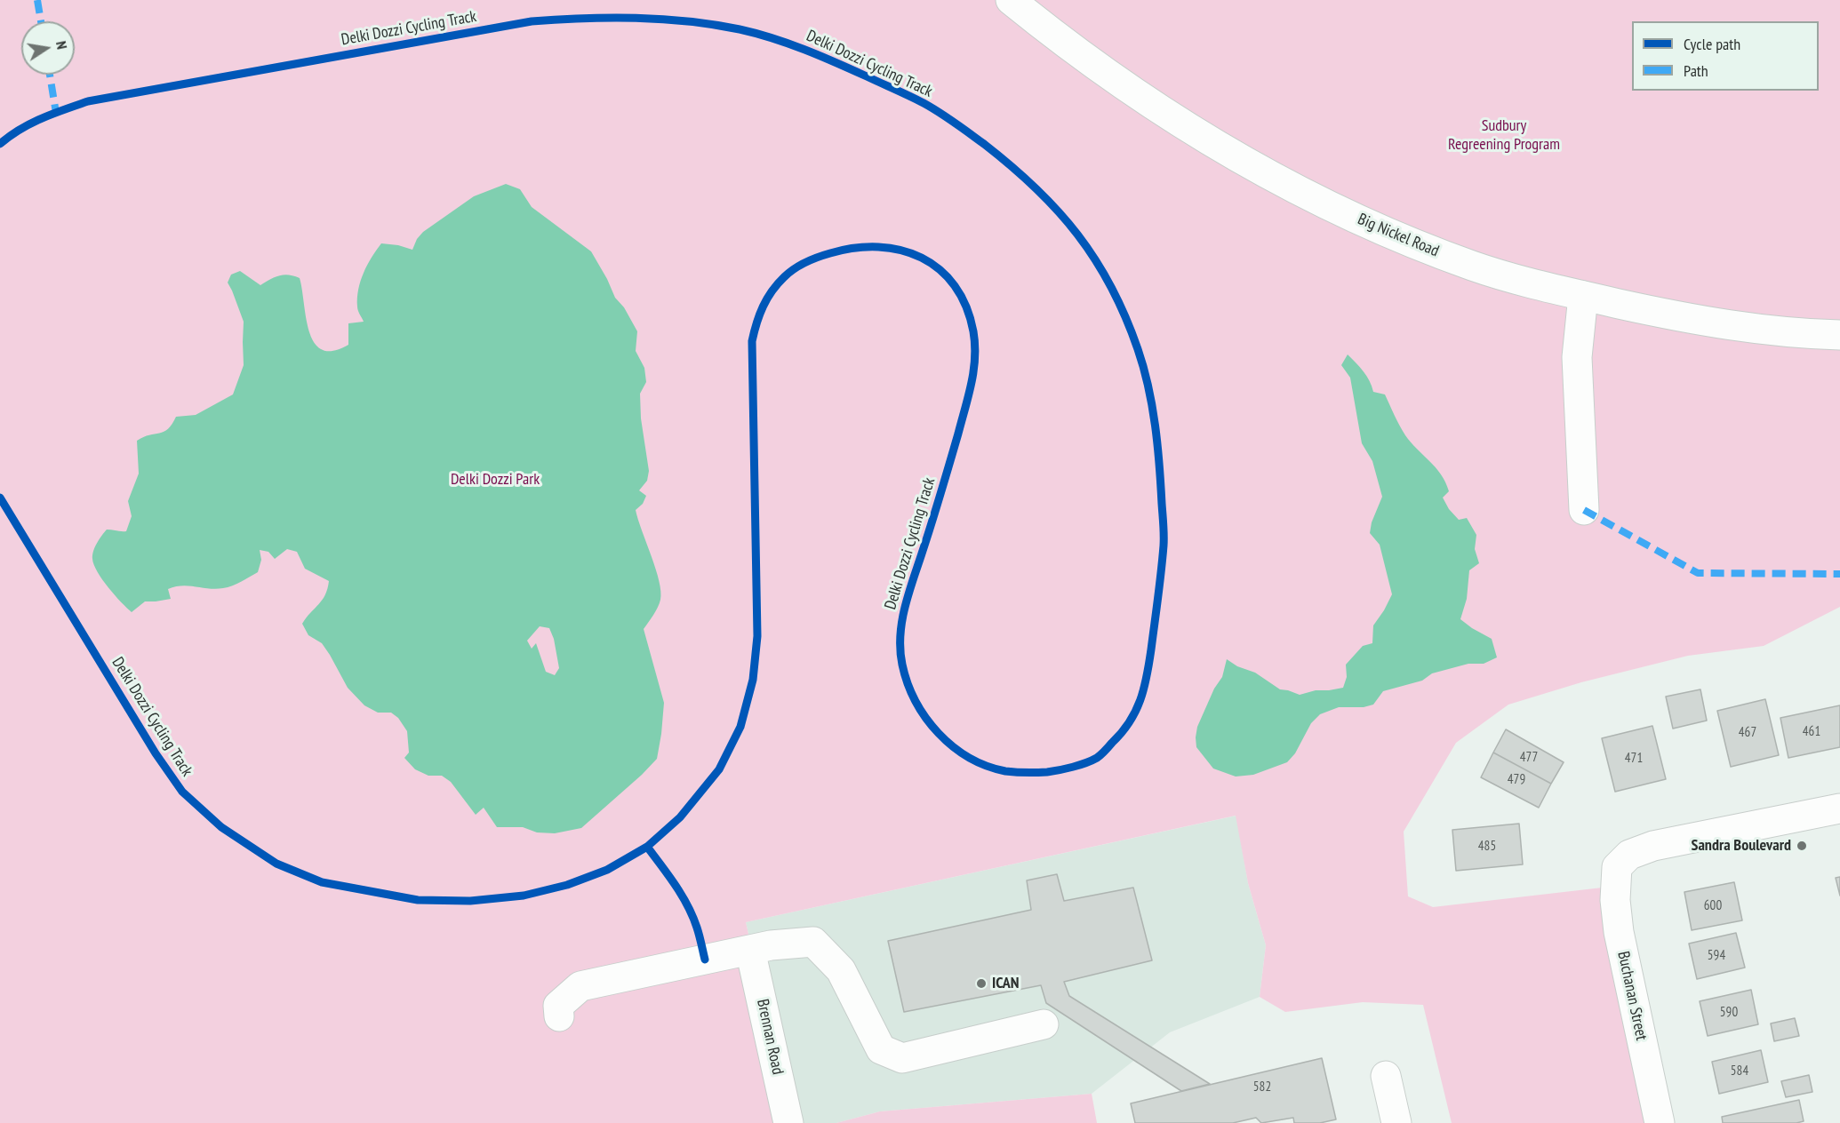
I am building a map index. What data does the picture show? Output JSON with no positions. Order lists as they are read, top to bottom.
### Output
{
  "streets": {
    "main road": ["Big Nickel Road", "Buchanan Street", "Brennan Road"],
    "cycle path": ["Delki Dozzi Cycling Track"]
  },
  "parks": ["Sudbury Regreening Program", "Delki Dozzi Park"],
  "places": ["Sandra Boulevard", "ICAN"],
  "house_numbers": [
    "461",
    "467",
    "477",
    "471",
    "479",
    "485",
    "600",
    "594",
    "590",
    "584",
    "582"
  ],
  "legend": ["Cycle path", "Path"],
  "north": "right"
}
